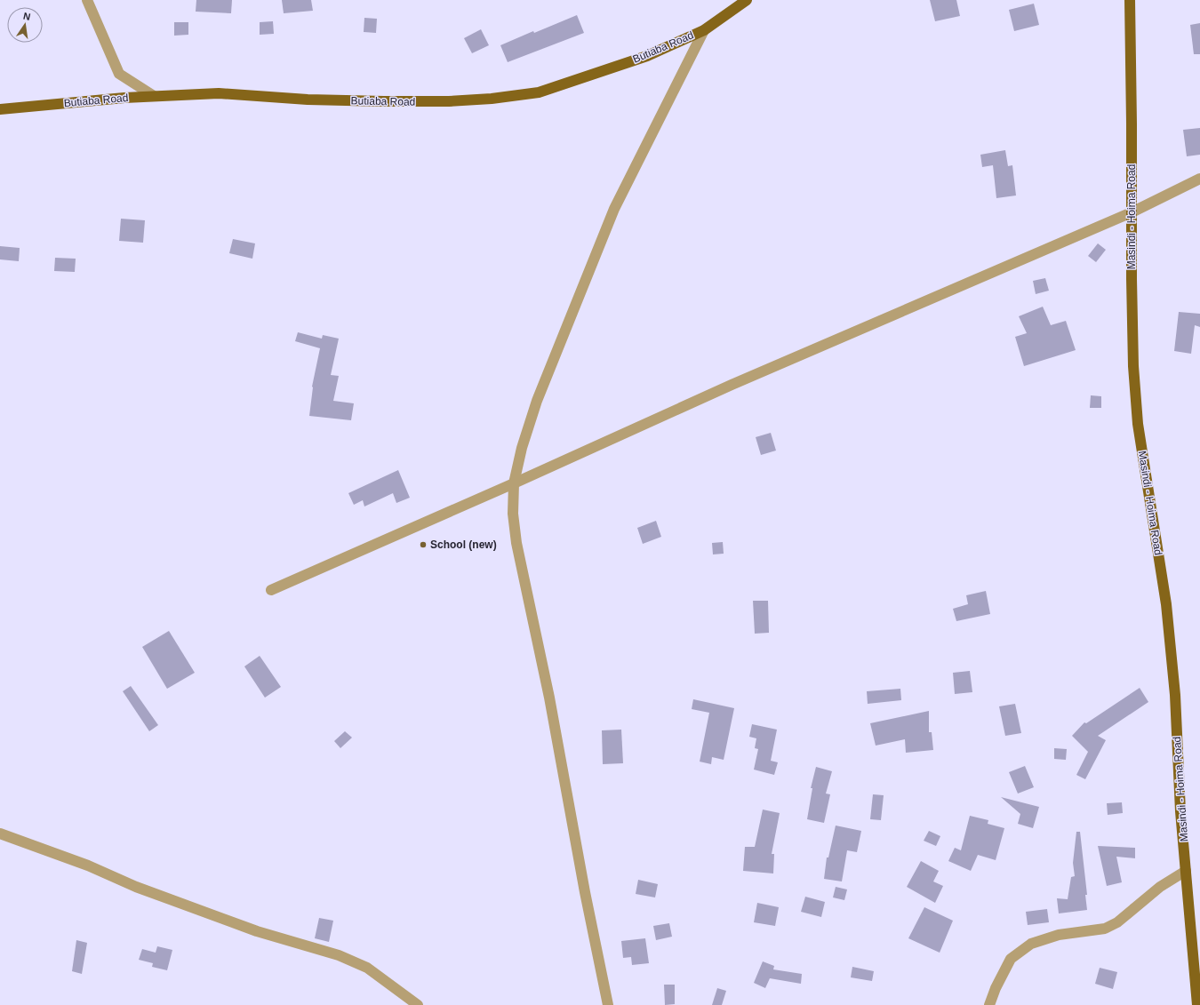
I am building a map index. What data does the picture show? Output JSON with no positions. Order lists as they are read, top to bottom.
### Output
{
  "streets": {
    "main road": ["Butiaba Road", "Masindi - Hoima Road"]
  },
  "places": ["School (new)"],
  "north": "top"
}
